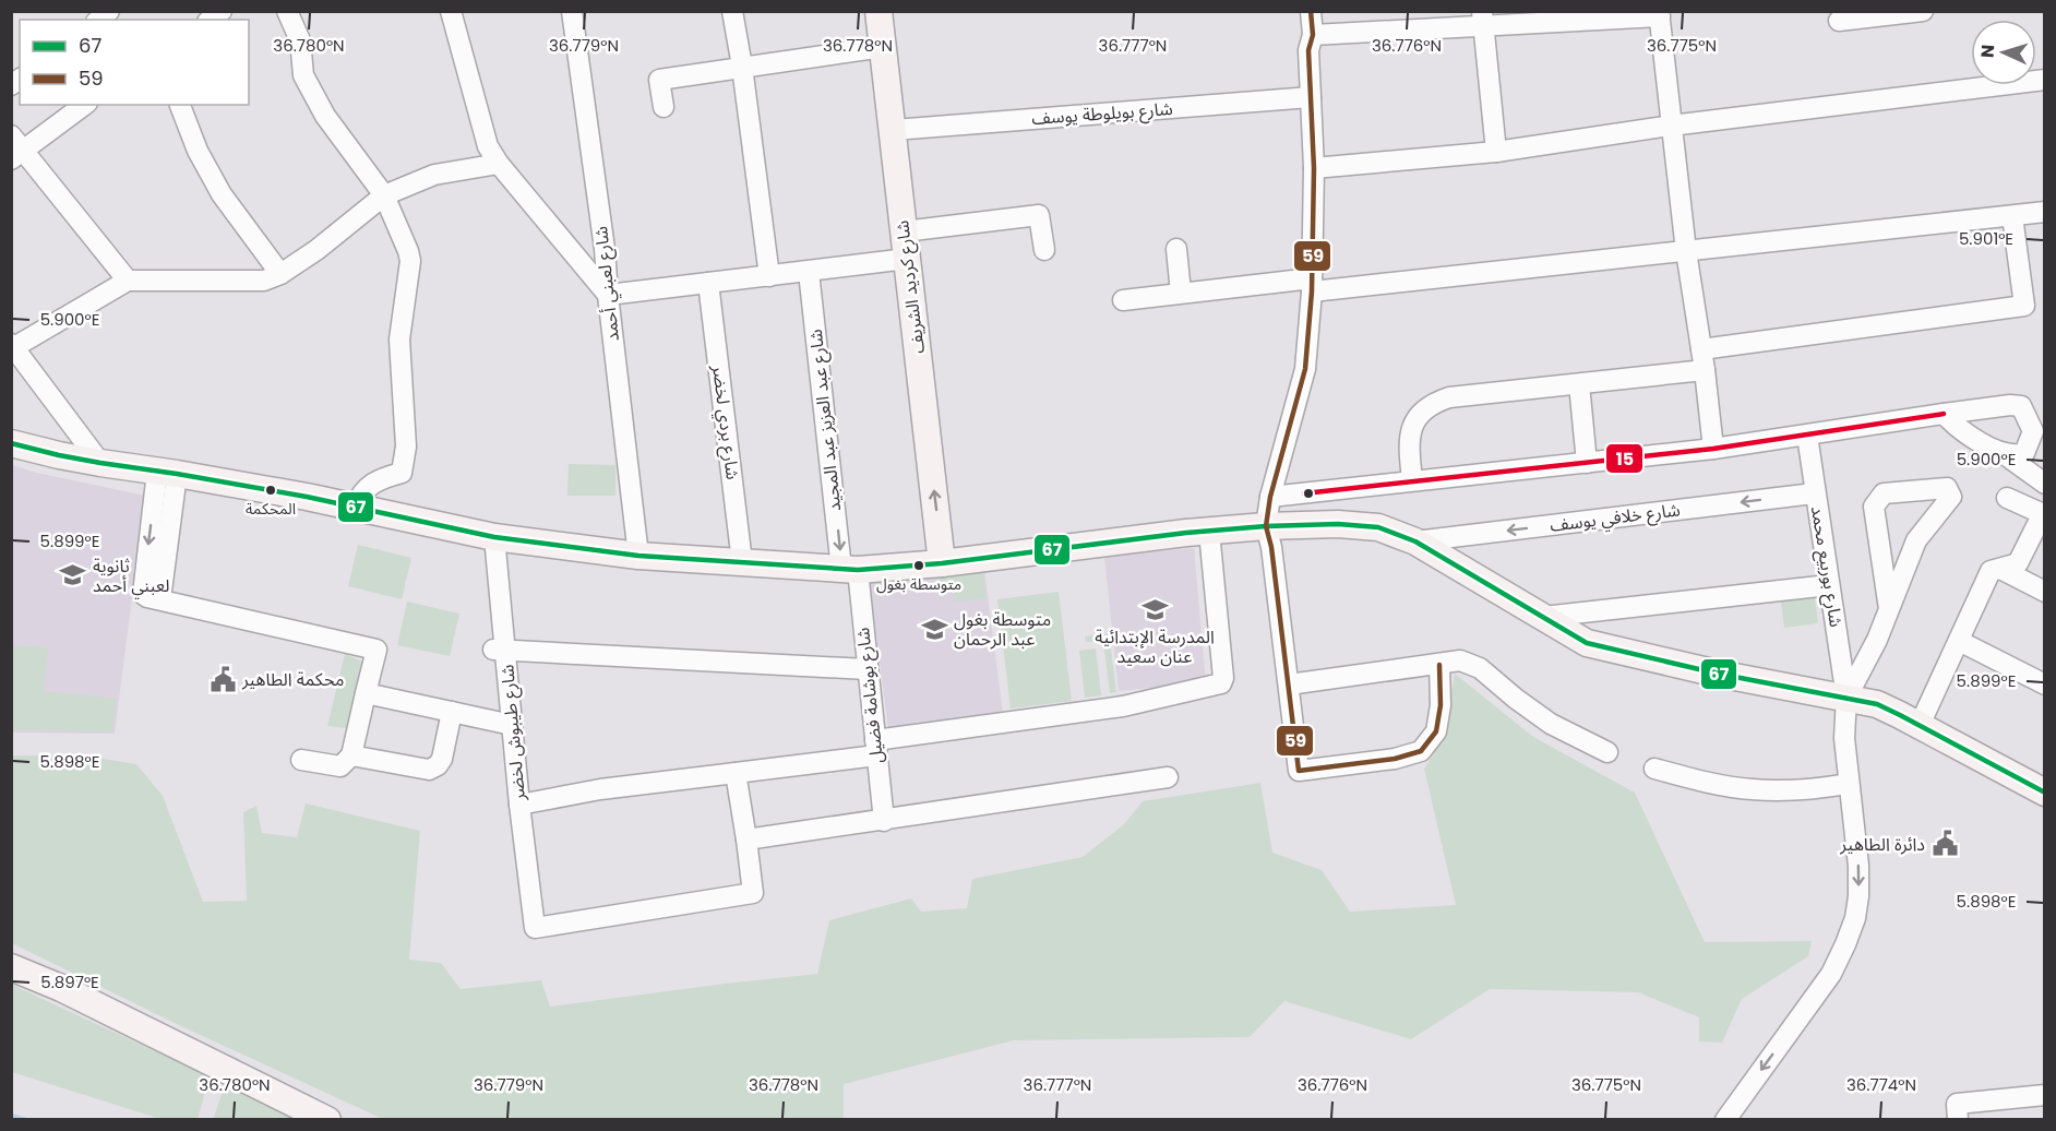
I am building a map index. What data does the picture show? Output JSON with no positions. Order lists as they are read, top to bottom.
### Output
{
  "streets": {
    "main road": ["شارع كرديد الشريف"],
    "street": [
      "شارع بويلوطة يوسف",
      "شارع لعبني أحمد",
      "شارع عبد العزيز عبد المجيد",
      "شارع بردي لخضر",
      "شارع خلافي يوسف",
      "شارع بوربيع محمد",
      "شارع بوشامة فضيل",
      "شارع طيبوش لخضر"
    ]
  },
  "crossings": [
    ["شارع بويلوطة يوسف", "شارع كرديد الشريف"],
    ["شارع عبد العزيز عبد المجيد", "شارع بوشامة فضيل"],
    ["شارع خلافي يوسف", "شارع بوربيع محمد"]
  ],
  "one_way": ["شارع كرديد الشريف", "شارع عبد العزيز عبد المجيد"],
  "places": {
    "other": ["المحكمة", "متوسطة بغول"],
    "school or university": ["ثانوية لعبني أحمد", "المدرسة الإبتدائية عنان سعيد", "متوسطة بغول عبد الرحمان"],
    "public building": ["محكمة الطاهير", "دائرة الطاهير"]
  },
  "lines": ["transit line 59", "transit line 15", "transit line 67"],
  "legend": ["67", "59"],
  "north": "left",
  "coordinates": [
    "36.780°N",
    "36.779°N",
    "36.778°N",
    "36.777°N",
    "36.776°N",
    "36.775°N",
    "5.901°E",
    "5.900°E",
    "5.899°E",
    "5.898°E",
    "5.897°E",
    "36.774°N"
  ]
}
